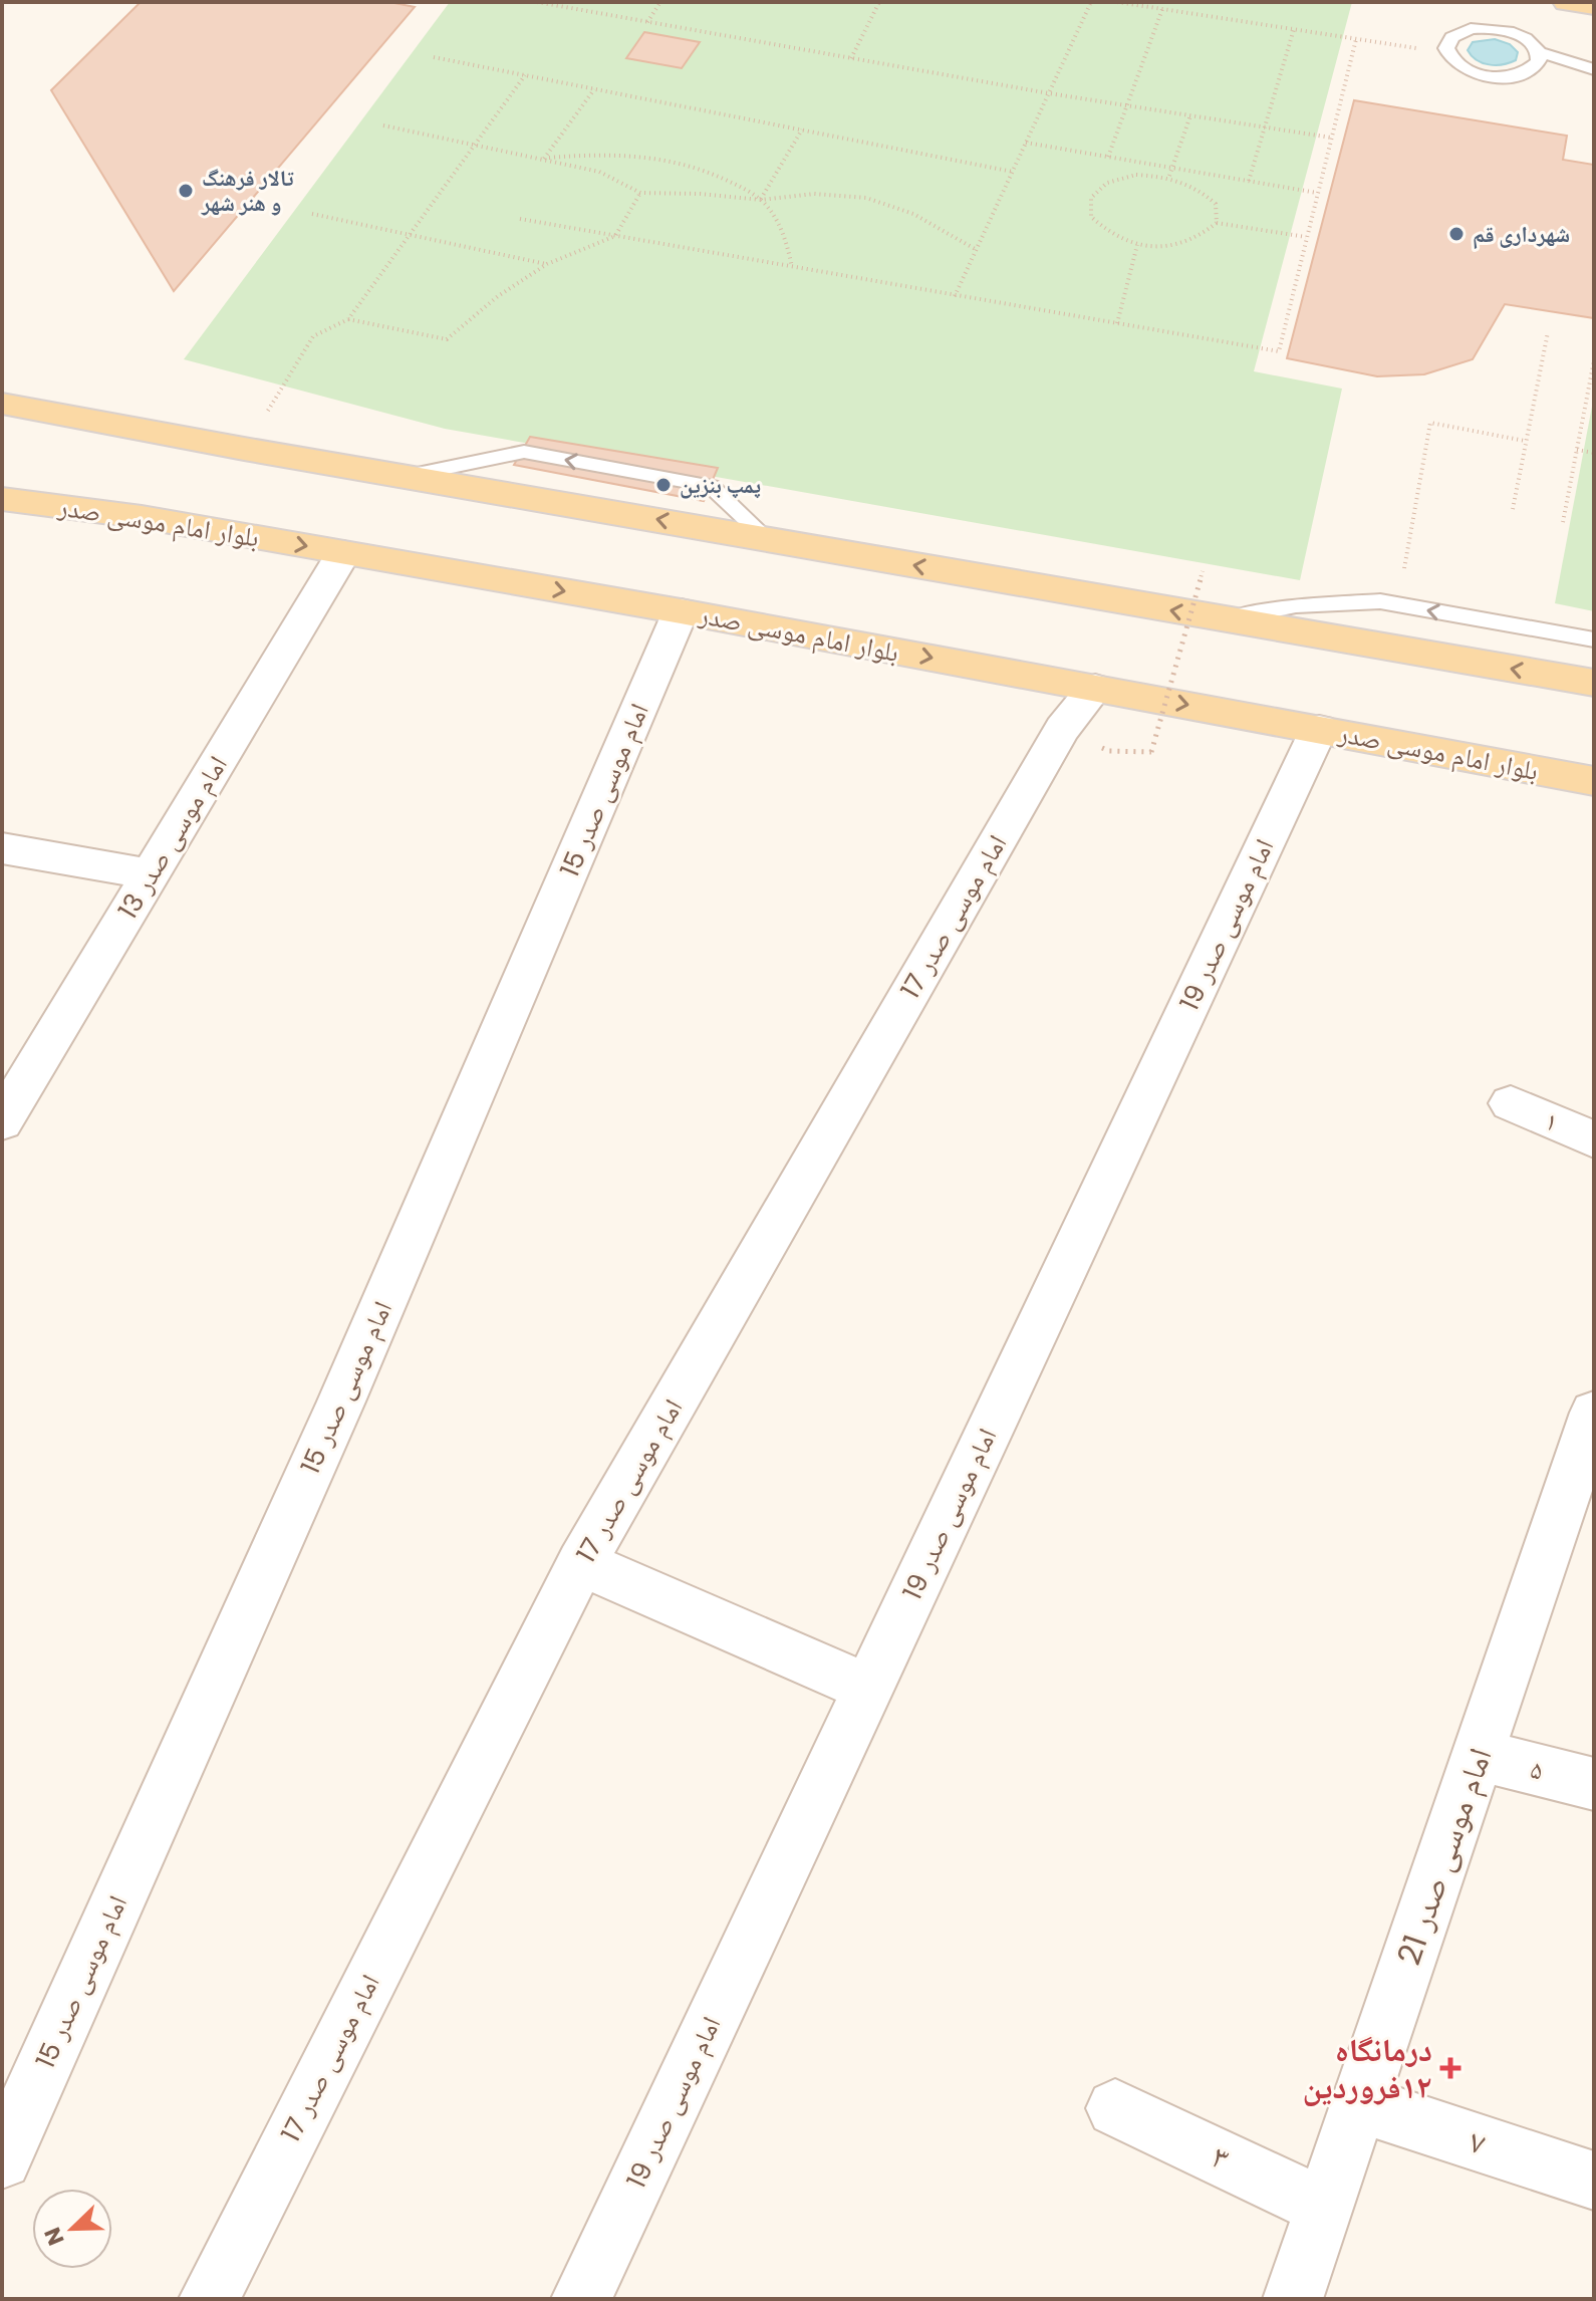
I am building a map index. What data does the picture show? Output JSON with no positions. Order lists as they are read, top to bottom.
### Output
{
  "streets": {
    "main road": ["بلوار امام موسی صدر"],
    "street": [
      "امام موسی صدر 15",
      "امام موسی صدر 13",
      "امام موسی صدر 17",
      "امام موسی صدر 19",
      "۱",
      "۵",
      "امام موسی صدر 21",
      "۷",
      "۳"
    ]
  },
  "crossings": [
    ["بلوار امام موسی صدر", "امام موسی صدر 15"],
    ["بلوار امام موسی صدر", "امام موسی صدر 13"],
    ["بلوار امام موسی صدر", "امام موسی صدر 17"],
    ["بلوار امام موسی صدر", "امام موسی صدر 19"],
    ["۵", "امام موسی صدر 21"],
    ["امام موسی صدر 21", "۷"],
    ["امام موسی صدر 21", "۳"]
  ],
  "places": {
    "other": ["تالار فرهنگ و هنر شهر", "شهرداری قم", "پمپ بنزین"],
    "health": ["درمانگاه ١٢فروردین"]
  },
  "north": "bottom left"
}
